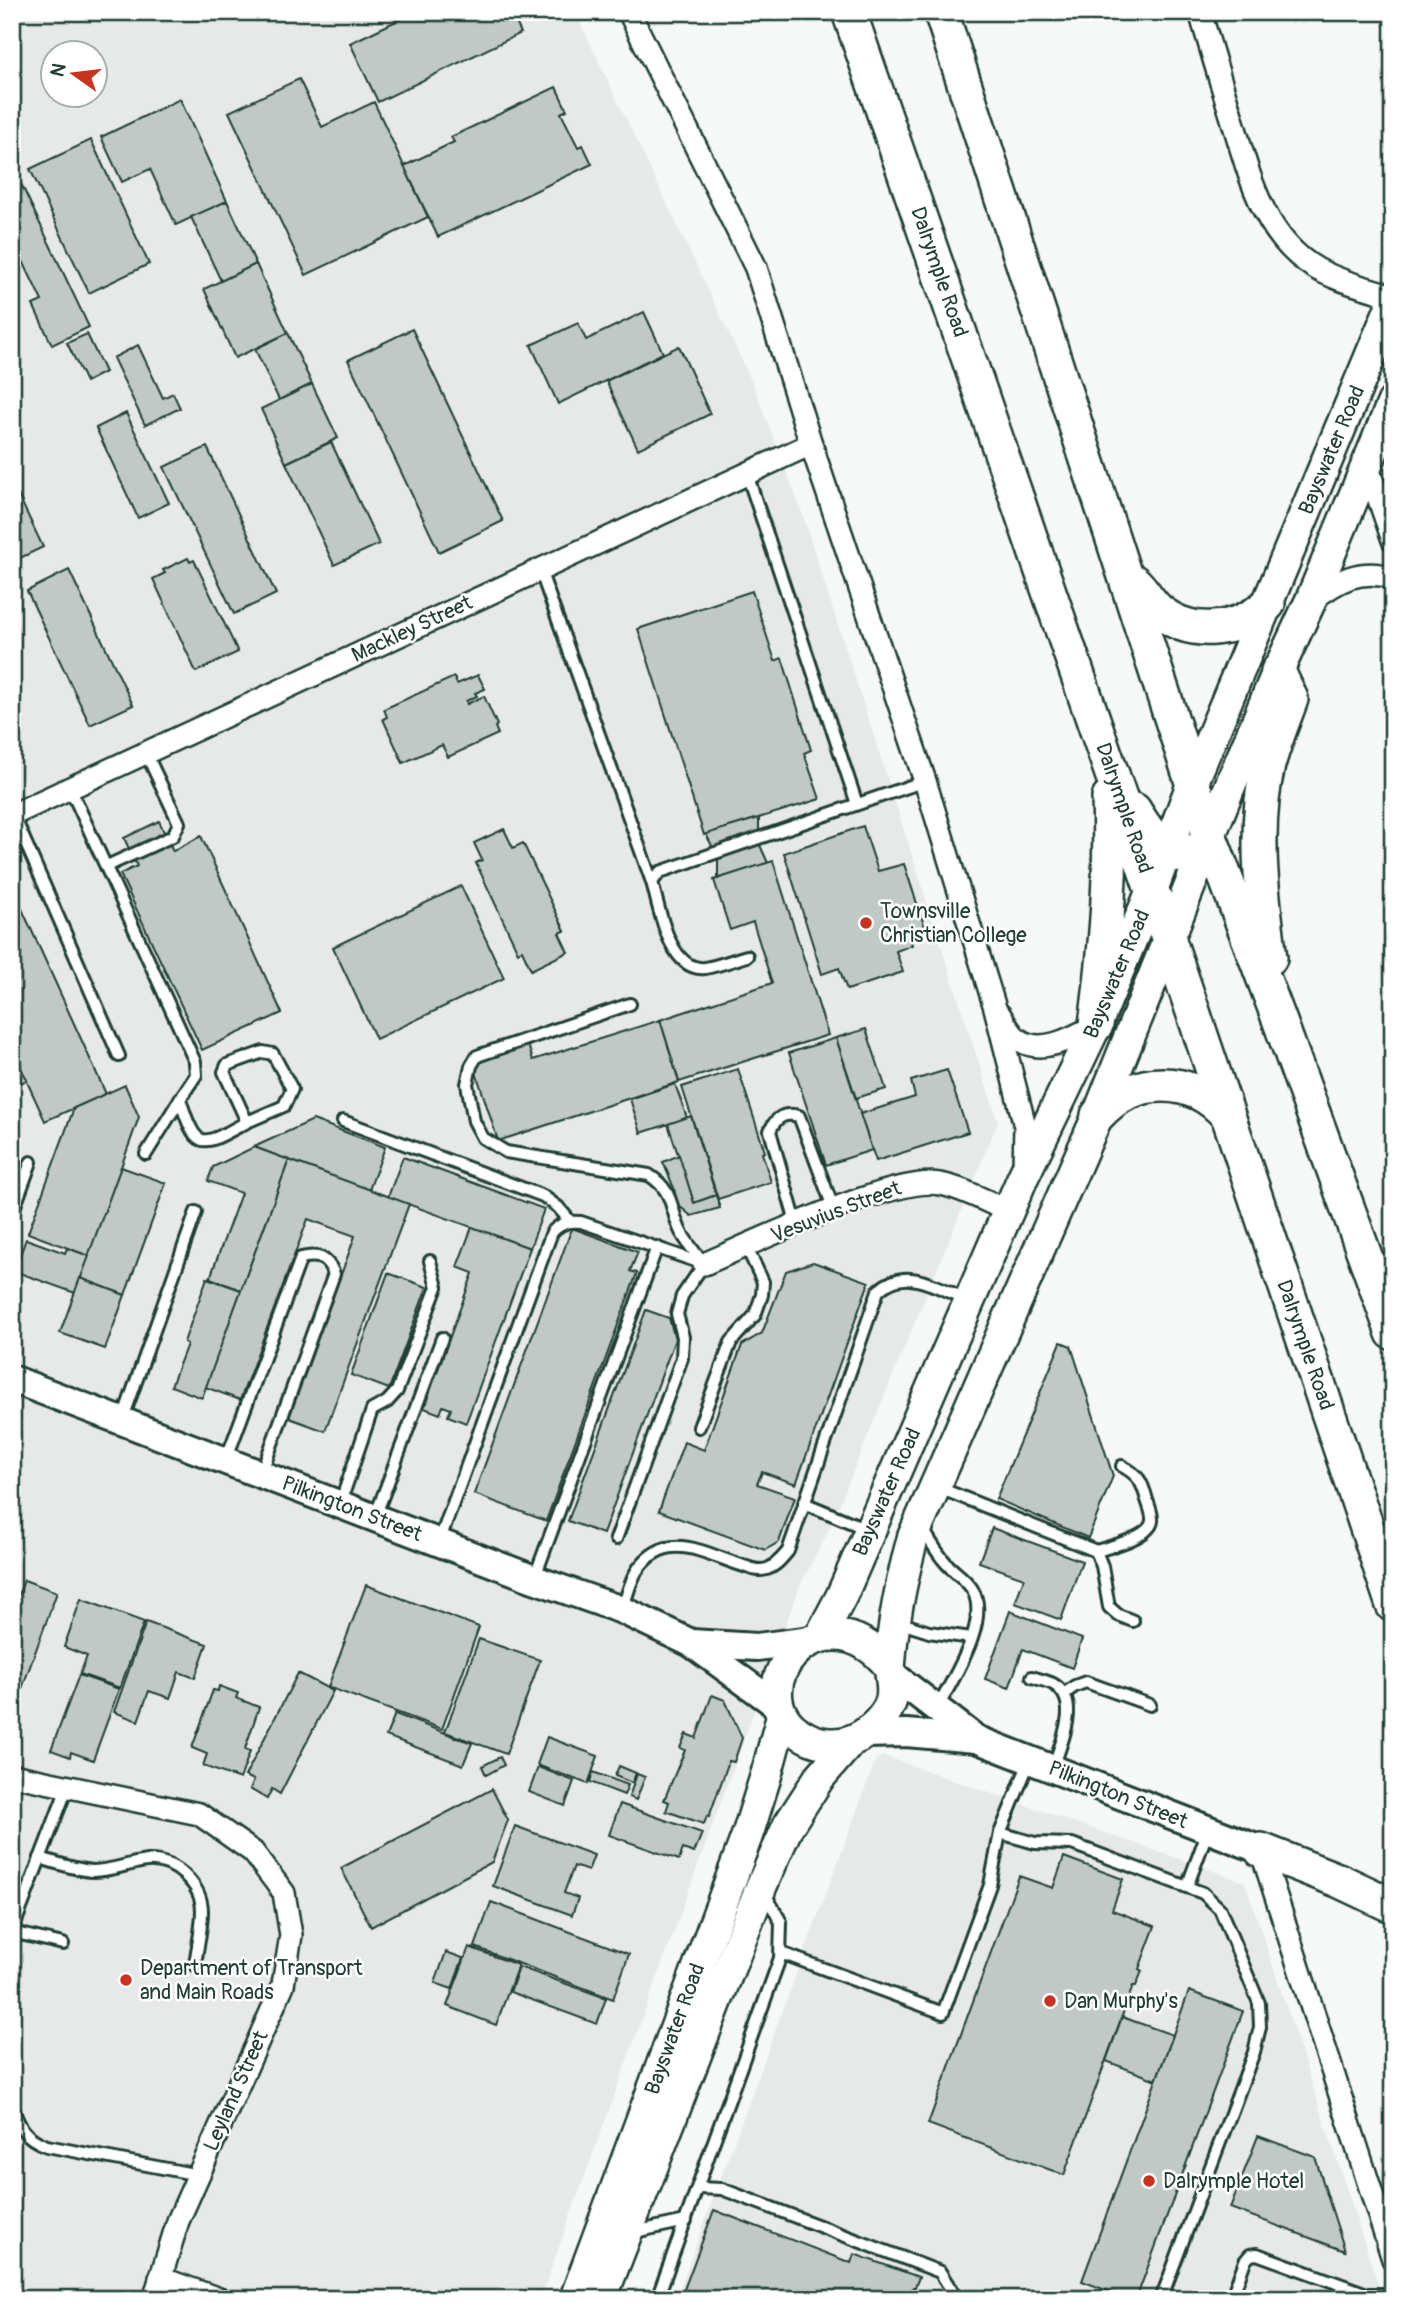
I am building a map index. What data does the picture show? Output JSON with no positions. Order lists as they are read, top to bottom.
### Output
{
  "streets": {
    "main road": ["Dalrymple Road", "Bayswater Road"],
    "street": [
      "Mackley Street",
      "Vesuvius Street",
      "Pilkington Street",
      "Leyland Street"
    ]
  },
  "crossings": [
    ["Dalrymple Road", "Bayswater Road"],
    ["Bayswater Road", "Vesuvius Street"],
    ["Bayswater Road", "Pilkington Street"]
  ],
  "places": [
    "Townsville Christian College",
    "Department of Transport and Main Roads",
    "Dan Murphy's",
    "Dalrymple Hotel"
  ],
  "north": "left"
}
